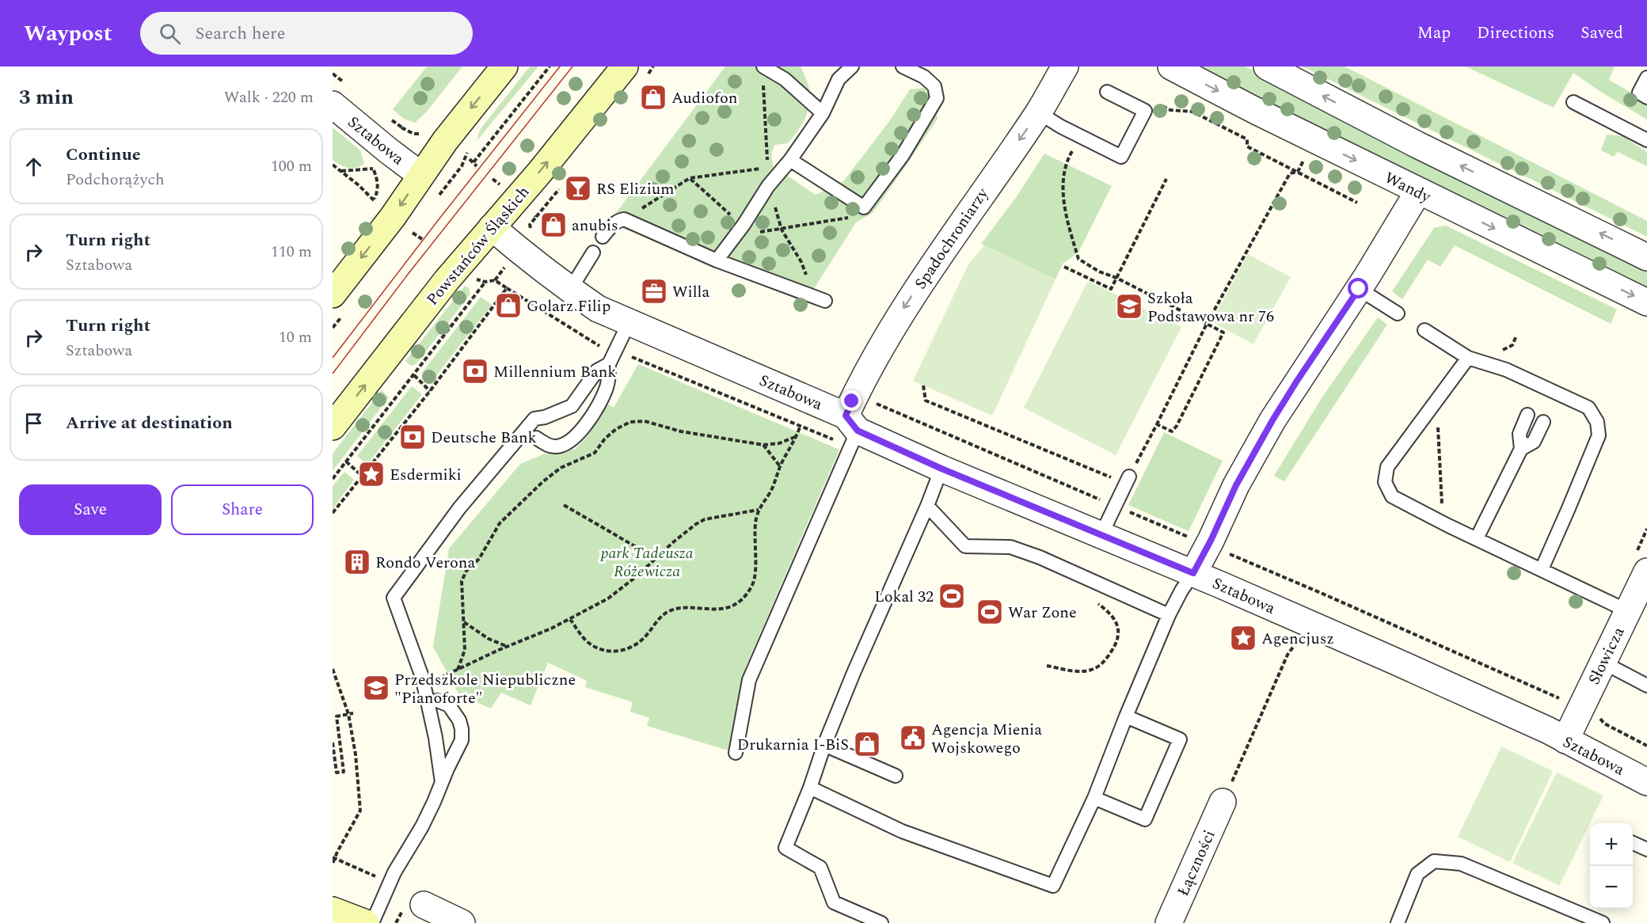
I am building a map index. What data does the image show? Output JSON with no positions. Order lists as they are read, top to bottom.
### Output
{
  "streets": {
    "main road": ["Powstańców Śląskich"],
    "street": [
      "Sztabowa",
      "Wandy",
      "Spadochroniarzy",
      "Słowicza",
      "Łączności"
    ]
  },
  "crossings": [
    ["Sztabowa", "Spadochroniarzy"],
    ["Sztabowa", "Powstańców Śląskich"],
    ["Sztabowa", "Słowicza"]
  ],
  "one_way": ["Spadochroniarzy"],
  "parks": ["park Tadeusza Różewicza"],
  "places": {
    "shop": [
      "Audiofon",
      "anubis",
      "Golarz Filip",
      "Drukarnia I-BiS"
    ],
    "bar": ["RS Elizium"],
    "office": ["Willa"],
    "school or university": ["Szkoła Podstawowa nr 76", "Przedszkole Niepubliczne \"Pianoforte\""],
    "bank": ["Millennium Bank", "Deutsche Bank"],
    "place": ["Esdermiki", "Agencjusz"],
    "building": ["Rondo Verona"],
    "sports": ["Lokal 32", "War Zone"],
    "public building": ["Agencja Mienia Wojskowego"]
  },
  "page": {
    "header": "Waypost",
    "search": "Search here",
    "nav": ["Map", "Directions", "Saved"],
    "heading": ["3 min", "Walk · 220 m"],
    "list": [
      ["Continue", "Podchorążych", "100 m"],
      ["Turn right", "Sztabowa", "110 m"],
      ["Turn right", "Sztabowa", "10 m"],
      "Arrive at destination"
    ],
    "buttons": ["Save", "Share"],
    "map_buttons": ["+", "−"]
  }
}
